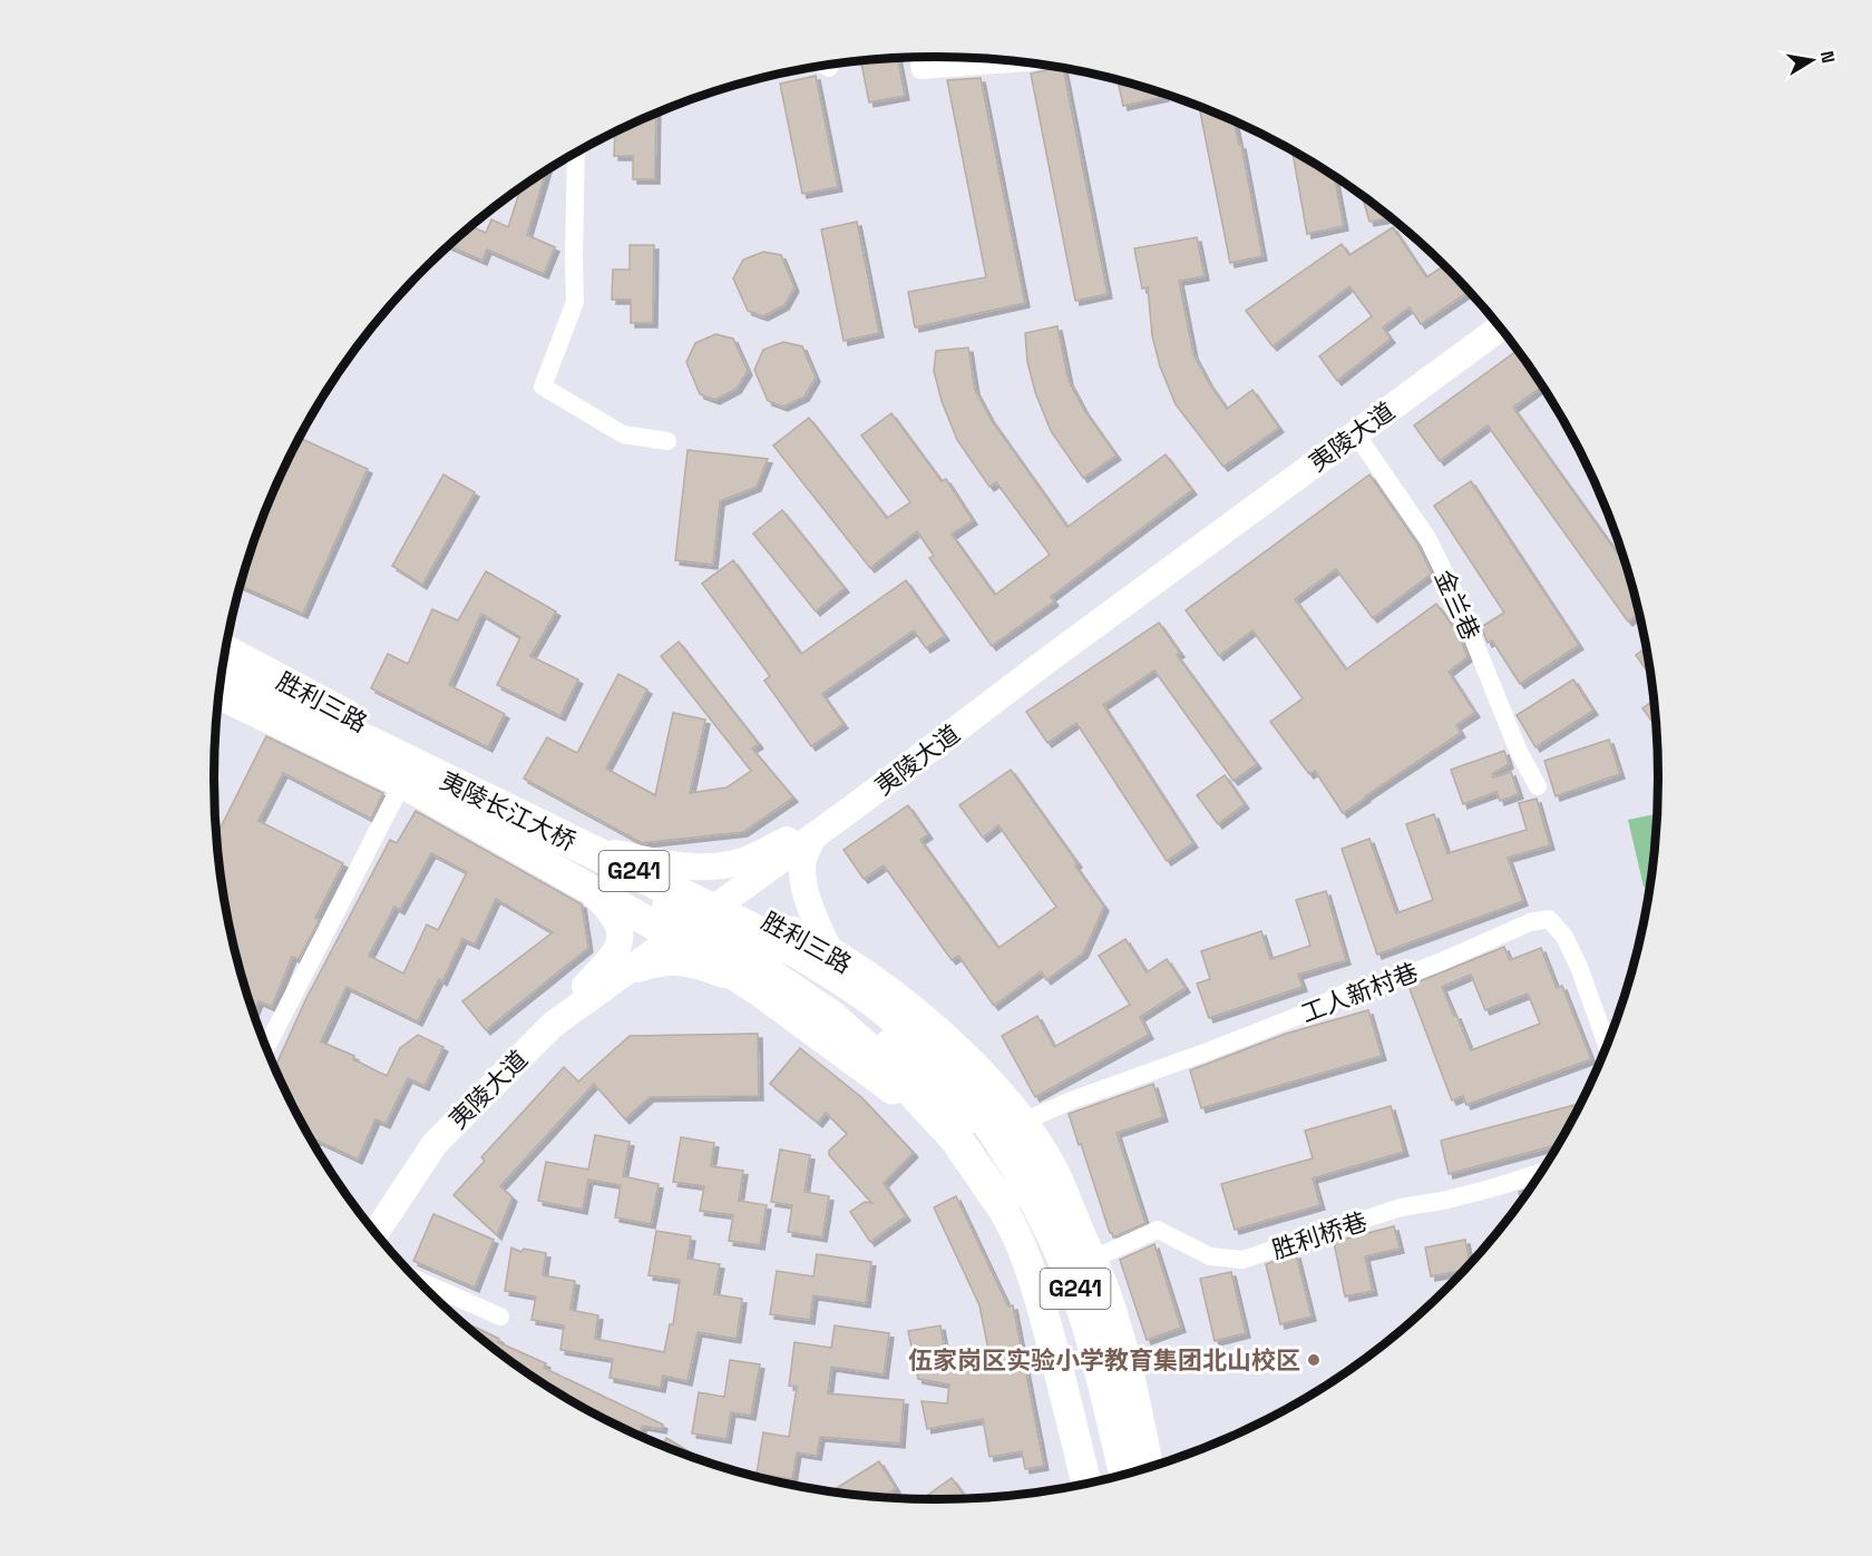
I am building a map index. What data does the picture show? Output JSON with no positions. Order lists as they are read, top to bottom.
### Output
{
  "streets": {
    "highway": ["夷陵长江大桥", "G241"],
    "main road": ["夷陵大道", "胜利三路"],
    "street": ["金兰巷", "工人新村巷", "胜利桥巷"]
  },
  "crossings": [
    ["夷陵大道", "金兰巷"],
    ["夷陵大道", "胜利三路"],
    ["夷陵大道", "夷陵长江大桥"],
    ["胜利三路", "夷陵长江大桥"],
    ["胜利三路", "工人新村巷"],
    ["胜利三路", "胜利桥巷"],
    ["夷陵长江大桥", "G241"]
  ],
  "places": ["伍家岗区实验小学教育集团北山校区"],
  "north": "right"
}
